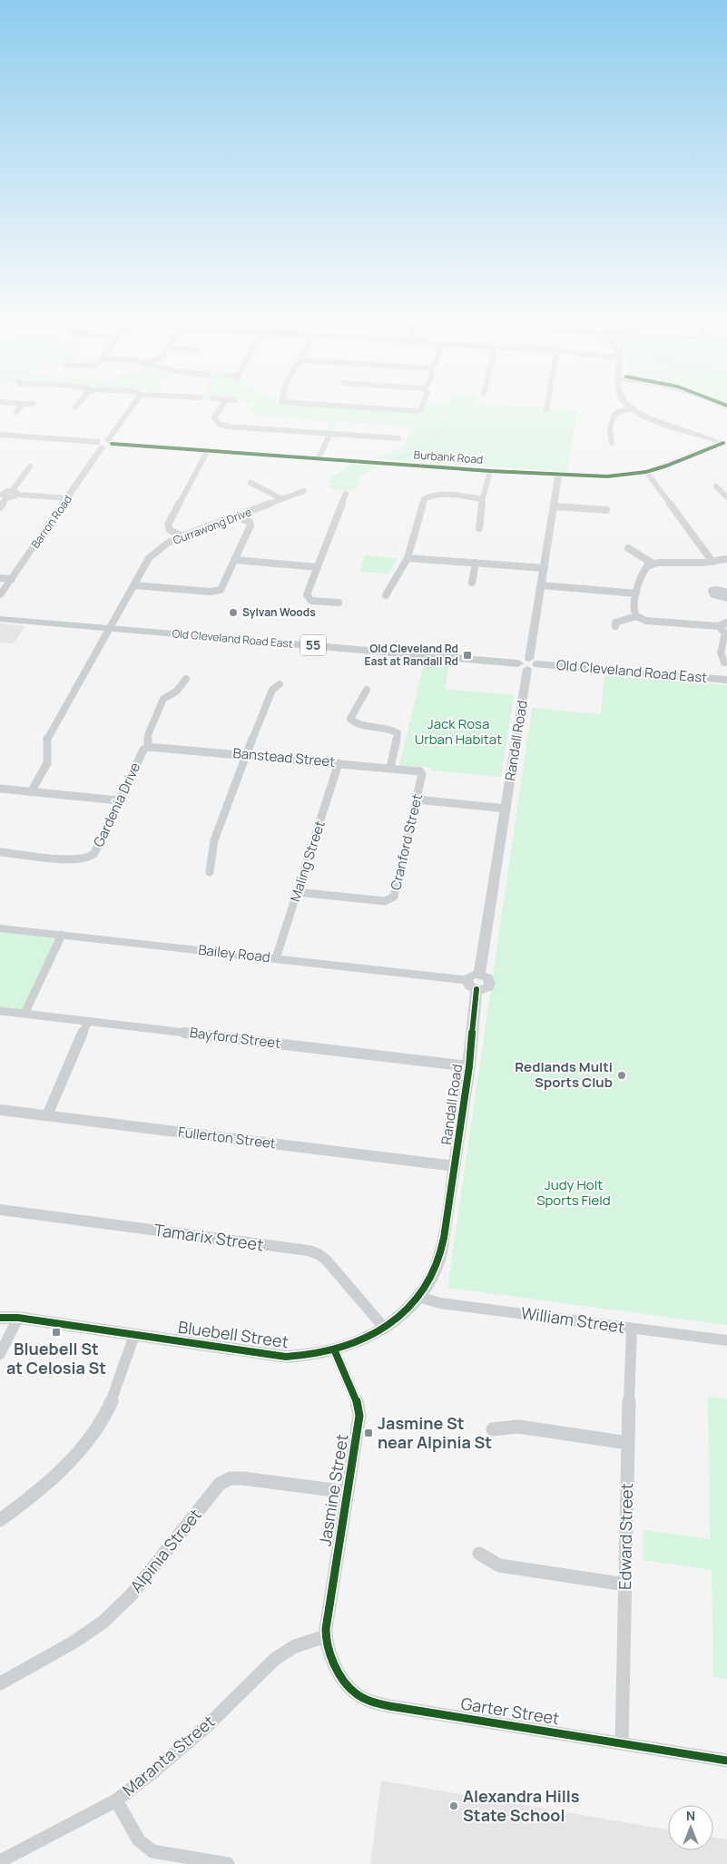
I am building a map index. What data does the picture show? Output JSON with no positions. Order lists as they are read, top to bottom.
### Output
{
  "streets": {
    "main road": ["Old Cleveland Road East", "55"],
    "street": [
      "Burbank Road",
      "Barron Road",
      "Currawong Drive",
      "Randall Road",
      "Banstead Street",
      "Gardenia Drive",
      "Cranford Street",
      "Maling Street",
      "Bailey Road",
      "Bayford Street",
      "Fullerton Street",
      "Tamarix Street",
      "William Street",
      "Bluebell Street",
      "Jasmine Street",
      "Edward Street",
      "Alpinia Street",
      "Garter Street",
      "Maranta Street"
    ]
  },
  "crossings": [
    ["Burbank Road", "Barron Road"],
    ["Burbank Road", "Randall Road"],
    ["Currawong Drive", "Old Cleveland Road East"],
    ["Old Cleveland Road East", "Randall Road"],
    ["Randall Road", "Bailey Road"],
    ["Randall Road", "Bayford Street"],
    ["Randall Road", "Fullerton Street"],
    ["Randall Road", "Bluebell Street"],
    ["Banstead Street", "Gardenia Drive"],
    ["Banstead Street", "Cranford Street"],
    ["Banstead Street", "Maling Street"],
    ["Cranford Street", "Maling Street"],
    ["Maling Street", "Bailey Road"],
    ["Tamarix Street", "Bluebell Street"],
    ["William Street", "Bluebell Street"],
    ["William Street", "Edward Street"],
    ["Bluebell Street", "Jasmine Street"],
    ["Jasmine Street", "Alpinia Street"],
    ["Jasmine Street", "Garter Street"],
    ["Jasmine Street", "Maranta Street"],
    ["Edward Street", "Garter Street"],
    ["Garter Street", "Maranta Street"]
  ],
  "parks": ["Jack Rosa Urban Habitat", "Judy Holt Sports Field"],
  "places": {
    "other": ["Sylvan Woods", "Redlands Multi Sports Club", "Alexandra Hills State School"],
    "transit": ["Old Cleveland Rd East at Randall Rd", "Bluebell St at Celosia St", "Jasmine St near Alpinia St"]
  },
  "north": "top"
}
